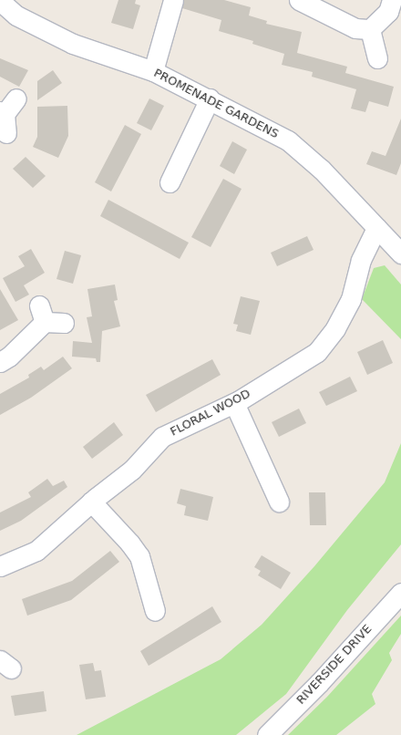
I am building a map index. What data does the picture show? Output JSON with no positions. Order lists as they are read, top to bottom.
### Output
{
  "streets": {
    "street": ["PROMENADE GARDENS", "FLORAL WOOD", "RIVERSIDE DRIVE"]
  },
  "crossings": [
    ["PROMENADE GARDENS", "FLORAL WOOD"]
  ]
}
